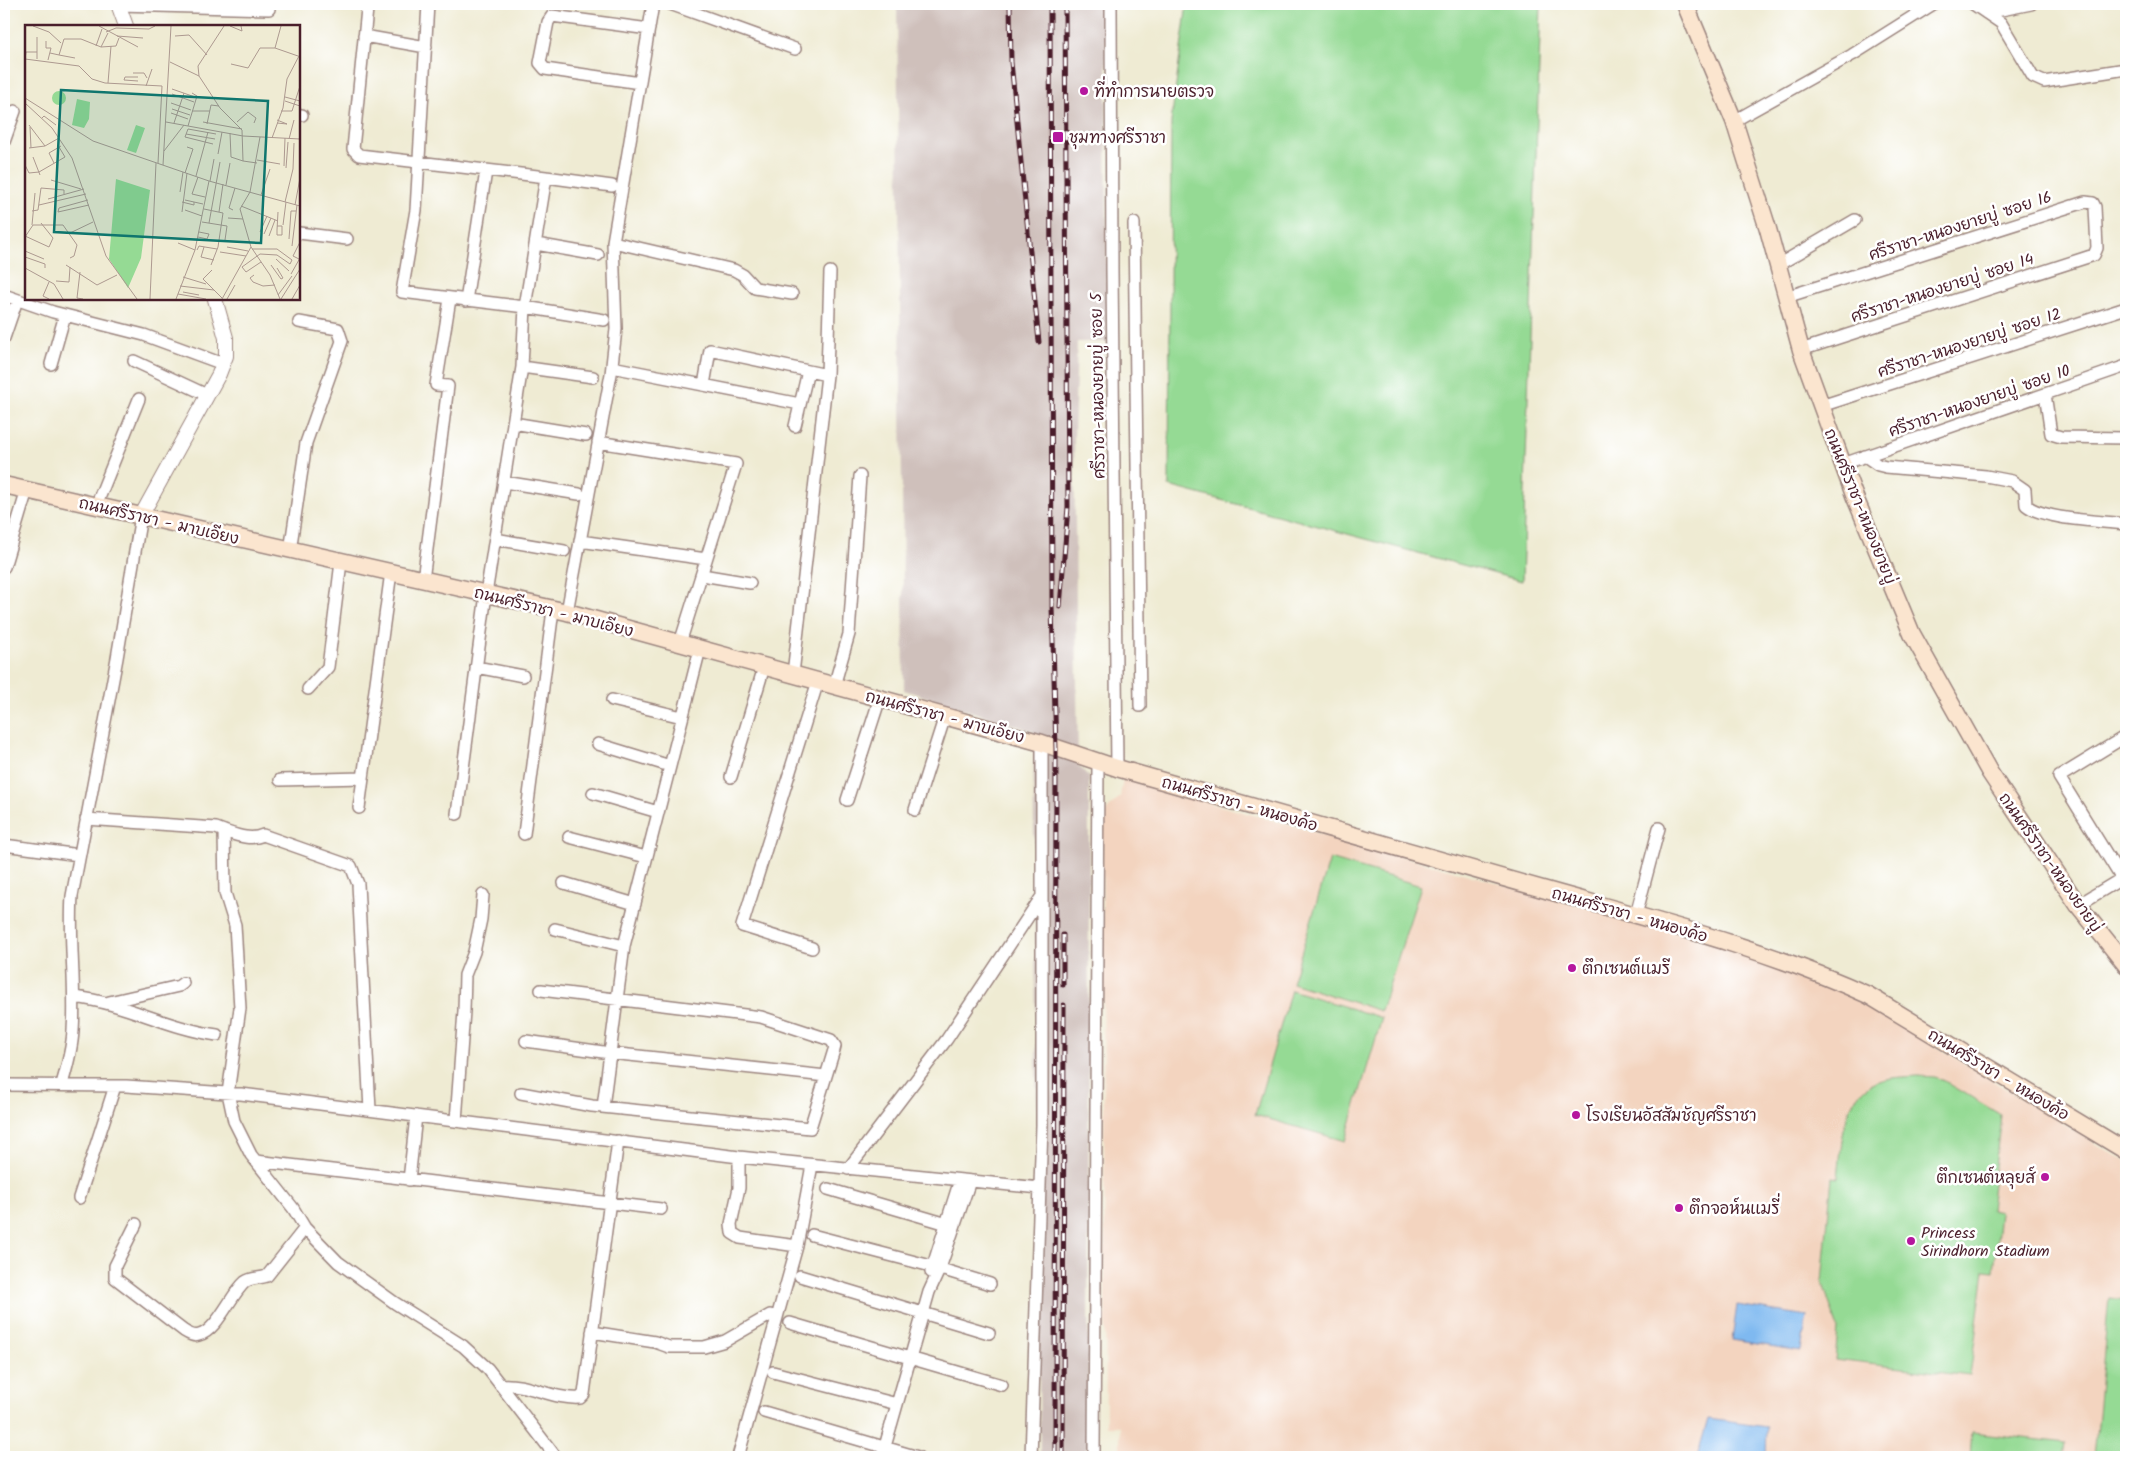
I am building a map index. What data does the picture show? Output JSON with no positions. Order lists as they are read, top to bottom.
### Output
{
  "streets": {
    "main road": ["ถนนศรีราชา-หนองยายบู่", "ถนนศรีราชา - มาบเอียง", "ถนนศรีราชา - หนองค้อ"],
    "street": [
      "ศรีราชา-หนองยายบู่ ซอย 16",
      "ศรีราชา-หนองยายบู่ ซอย 14",
      "ศรีราชา-หนองยายบู่ ซอย 12",
      "ศรีราชา-หนองยายบู่ ซอย 5",
      "ศรีราชา-หนองยายบู่ ซอย 10"
    ]
  },
  "crossings": [
    ["ศรีราชา-หนองยายบู่ ซอย 16", "ศรีราชา-หนองยายบู่ ซอย 14"],
    ["ศรีราชา-หนองยายบู่ ซอย 16", "ถนนศรีราชา-หนองยายบู่"],
    ["ศรีราชา-หนองยายบู่ ซอย 14", "ถนนศรีราชา-หนองยายบู่"],
    ["ศรีราชา-หนองยายบู่ ซอย 12", "ถนนศรีราชา-หนองยายบู่"],
    ["ศรีราชา-หนองยายบู่ ซอย 5", "ถนนศรีราชา - หนองค้อ"],
    ["ศรีราชา-หนองยายบู่ ซอย 10", "ถนนศรีราชา-หนองยายบู่"],
    ["ถนนศรีราชา - มาบเอียง", "ถนนศรีราชา - หนองค้อ"]
  ],
  "places": {
    "other": [
      "ที่ทำการนายตรวจ",
      "ตึกเซนต์แมรี",
      "โรงเรียนอัสสัมชัญศรีราชา",
      "ตึกเซนต์หลุยส์",
      "ตึกจอห์นแมรี่",
      "Princess Sirindhorn Stadium"
    ],
    "transit": ["ชุมทางศรีราชา"]
  }
}
